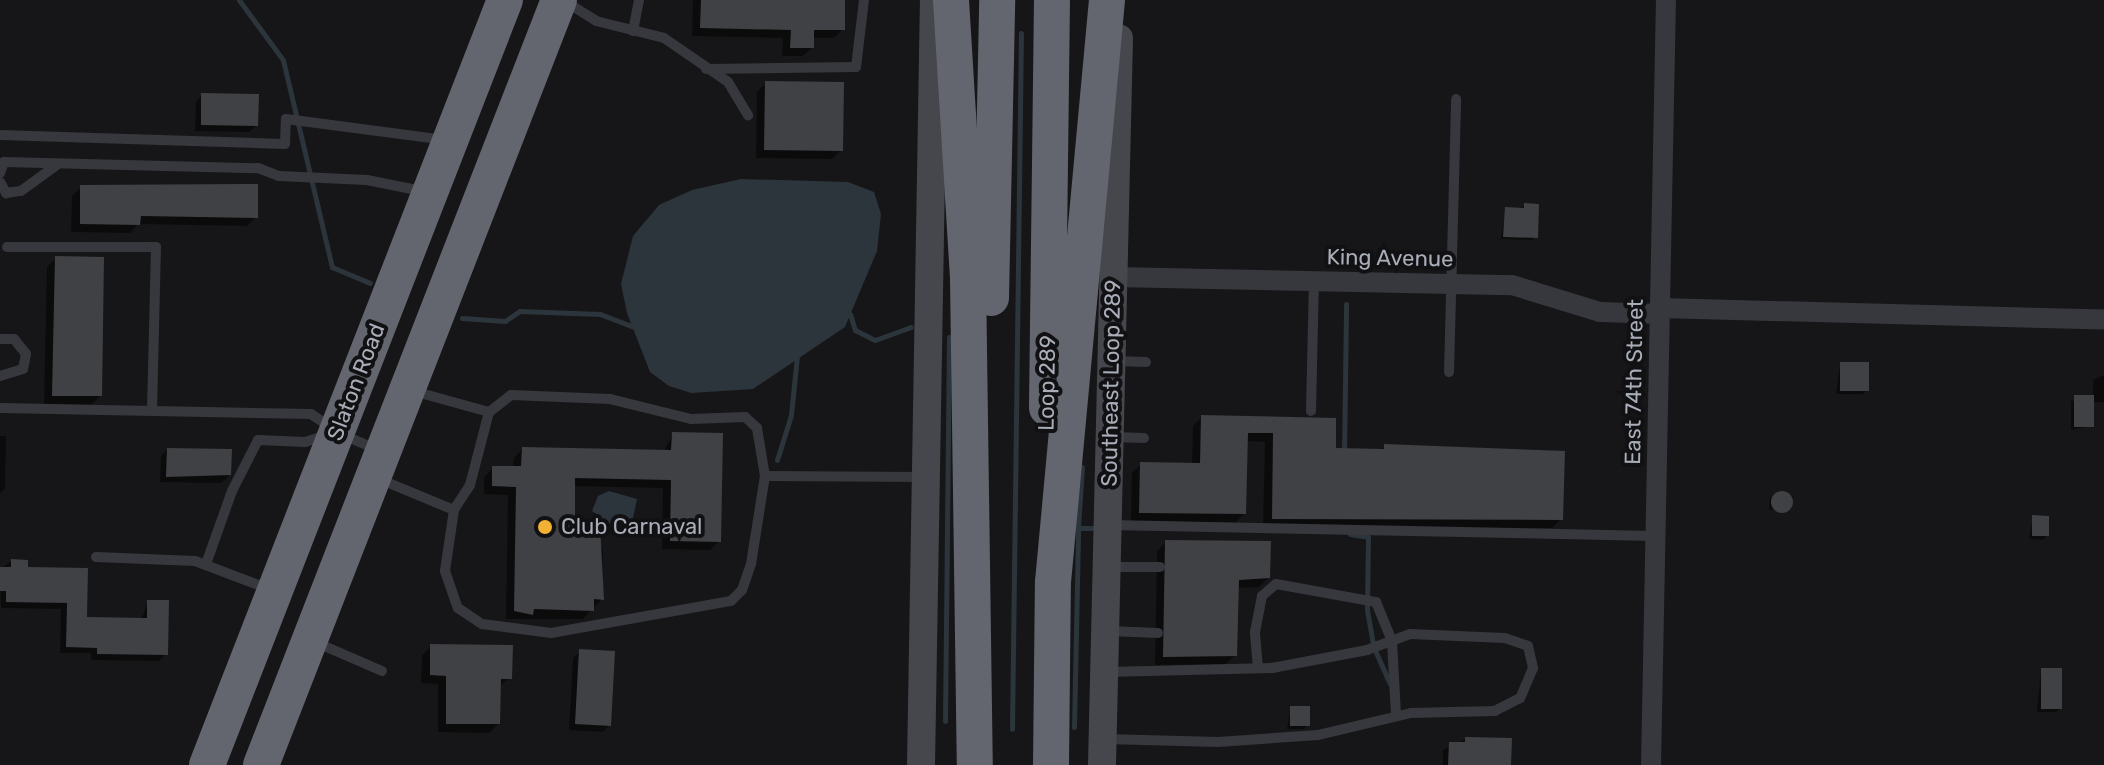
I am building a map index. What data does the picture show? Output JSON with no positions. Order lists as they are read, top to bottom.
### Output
{
  "streets": {
    "highway": ["Slaton Road", "Loop 289"],
    "main road": ["Southeast Loop 289"],
    "street": ["King Avenue", "East 74th Street"]
  },
  "crossings": [
    ["King Avenue", "East 74th Street"],
    ["King Avenue", "Southeast Loop 289"]
  ],
  "places": ["Club Carnaval"]
}
